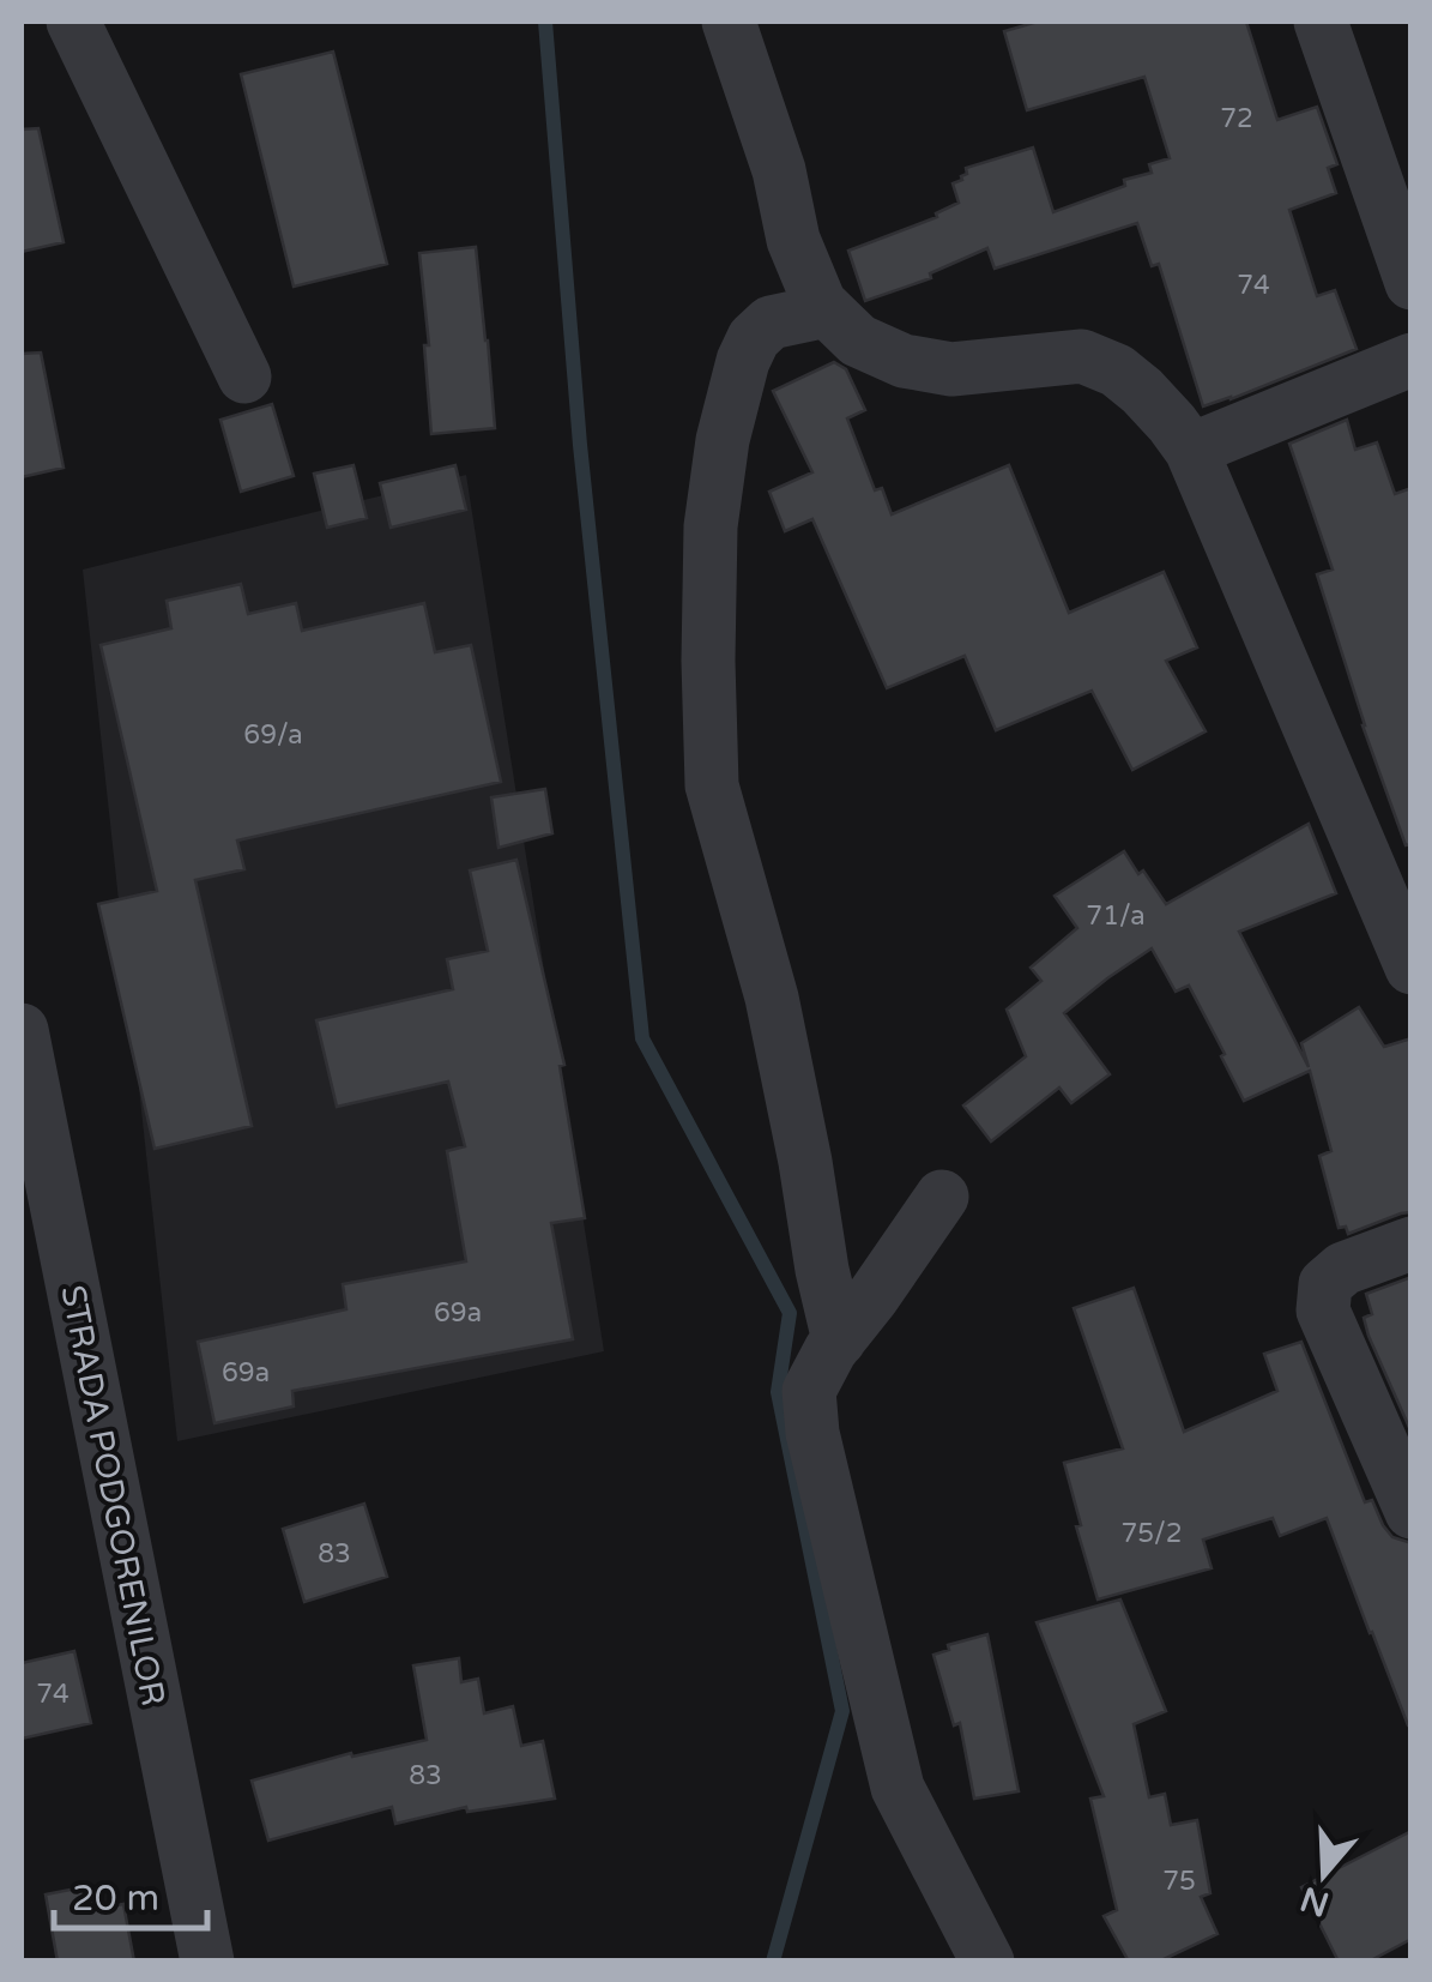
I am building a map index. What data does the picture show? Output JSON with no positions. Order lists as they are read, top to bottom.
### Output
{
  "streets": {
    "street": ["STRADA PODGORENILOR"]
  },
  "house_numbers": [
    "72",
    "74",
    "69/a",
    "71/a",
    "69a",
    "69a",
    "75/2",
    "83",
    "74",
    "83",
    "75"
  ],
  "scale_bar": "20 m",
  "north": "bottom"
}
